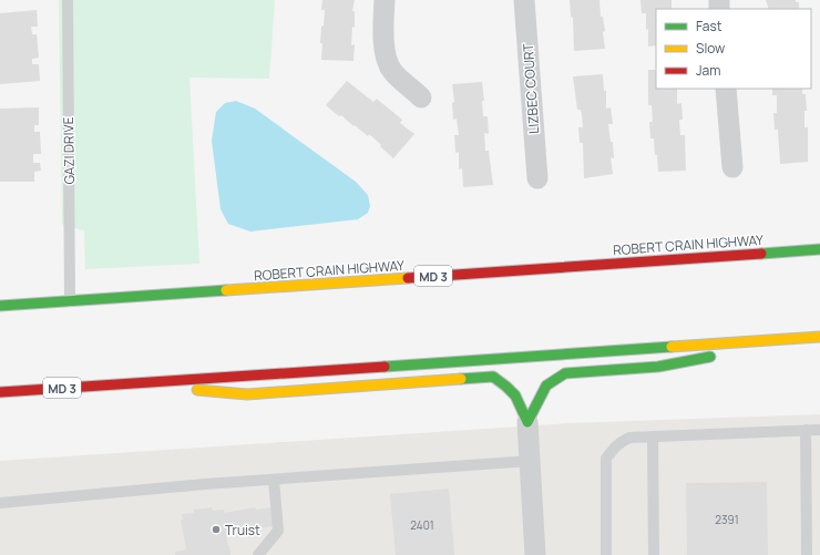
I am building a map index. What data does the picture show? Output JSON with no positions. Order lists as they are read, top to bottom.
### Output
{
  "streets": {
    "highway": ["ROBERT CRAIN HIGHWAY", "MD 3"],
    "street": ["LIZBEC COURT"],
    "lane": ["GAZI DRIVE"]
  },
  "crossings": [
    ["GAZI DRIVE", "ROBERT CRAIN HIGHWAY"]
  ],
  "places": ["Truist"],
  "house_numbers": ["2391", "2401"],
  "legend": ["Fast", "Slow", "Jam"]
}
